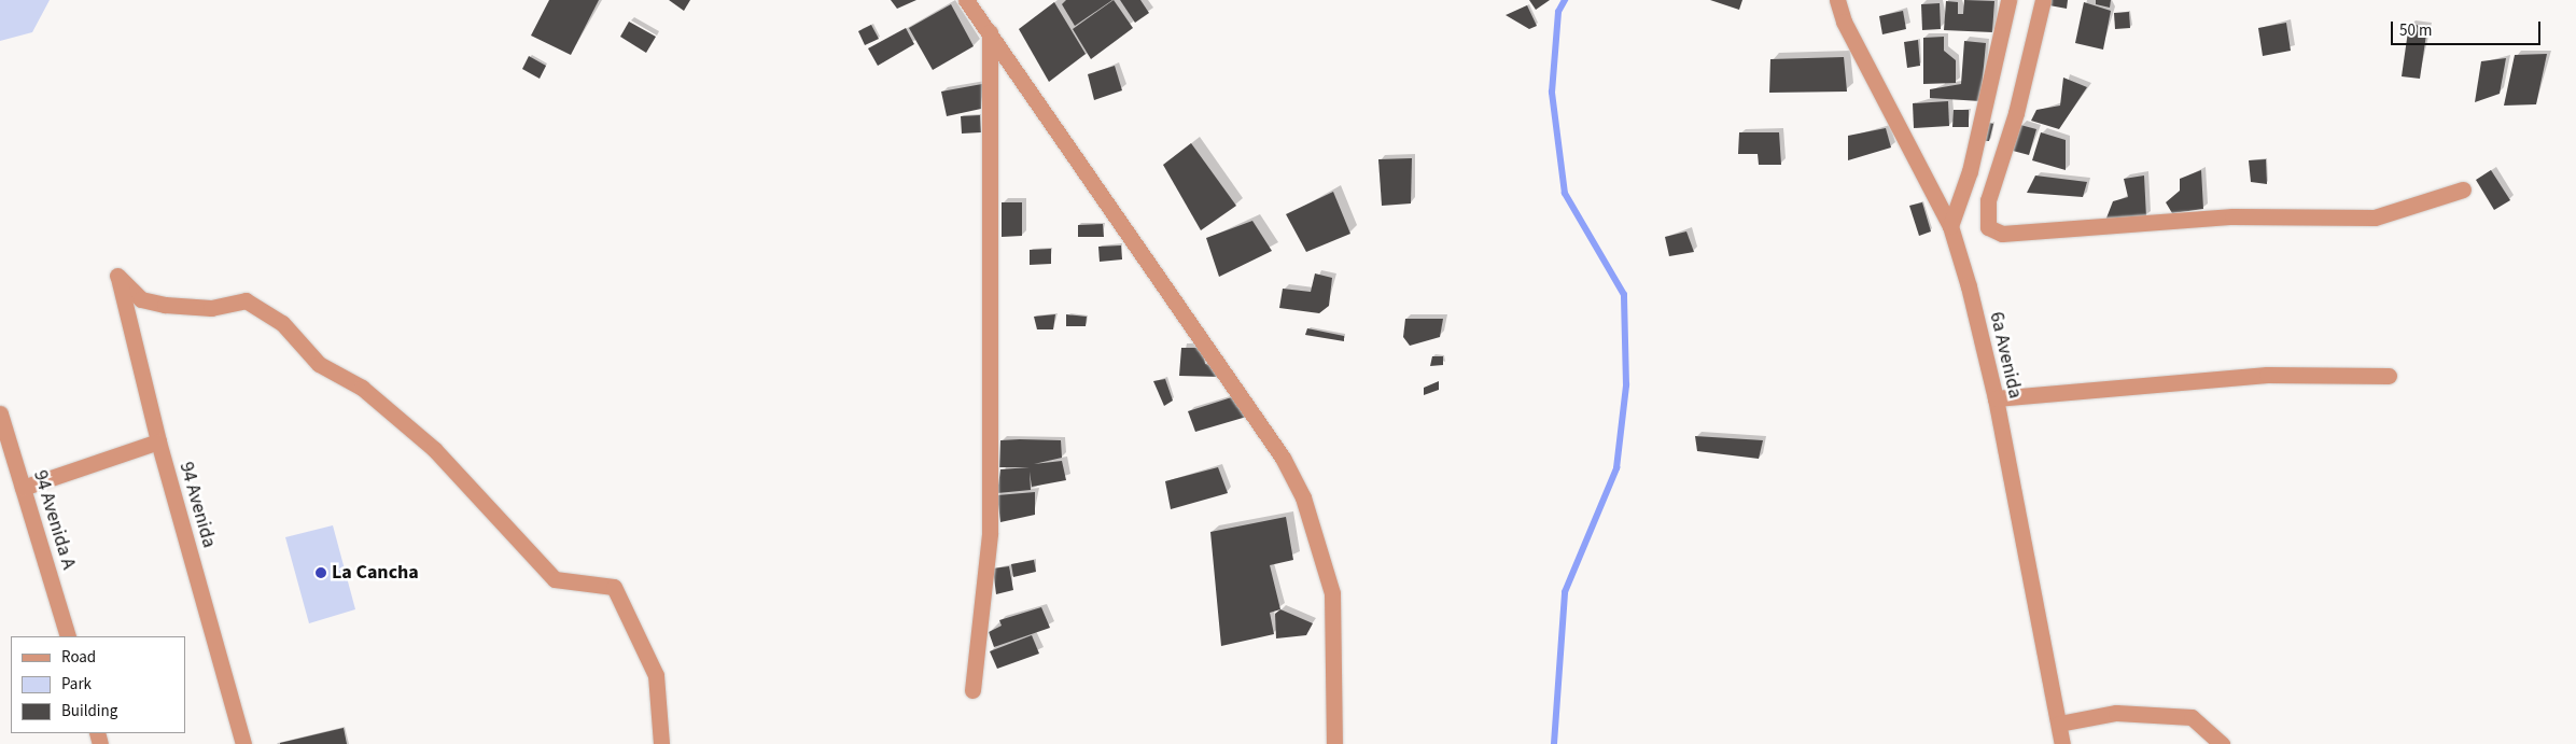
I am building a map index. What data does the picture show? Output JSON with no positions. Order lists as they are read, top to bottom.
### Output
{
  "streets": {
    "street": ["6a Avenida", "94 Avenida", "94 Avenida A"]
  },
  "places": ["La Cancha"],
  "legend": ["Road", "Park", "Building"],
  "scale_bar": "50 m"
}
